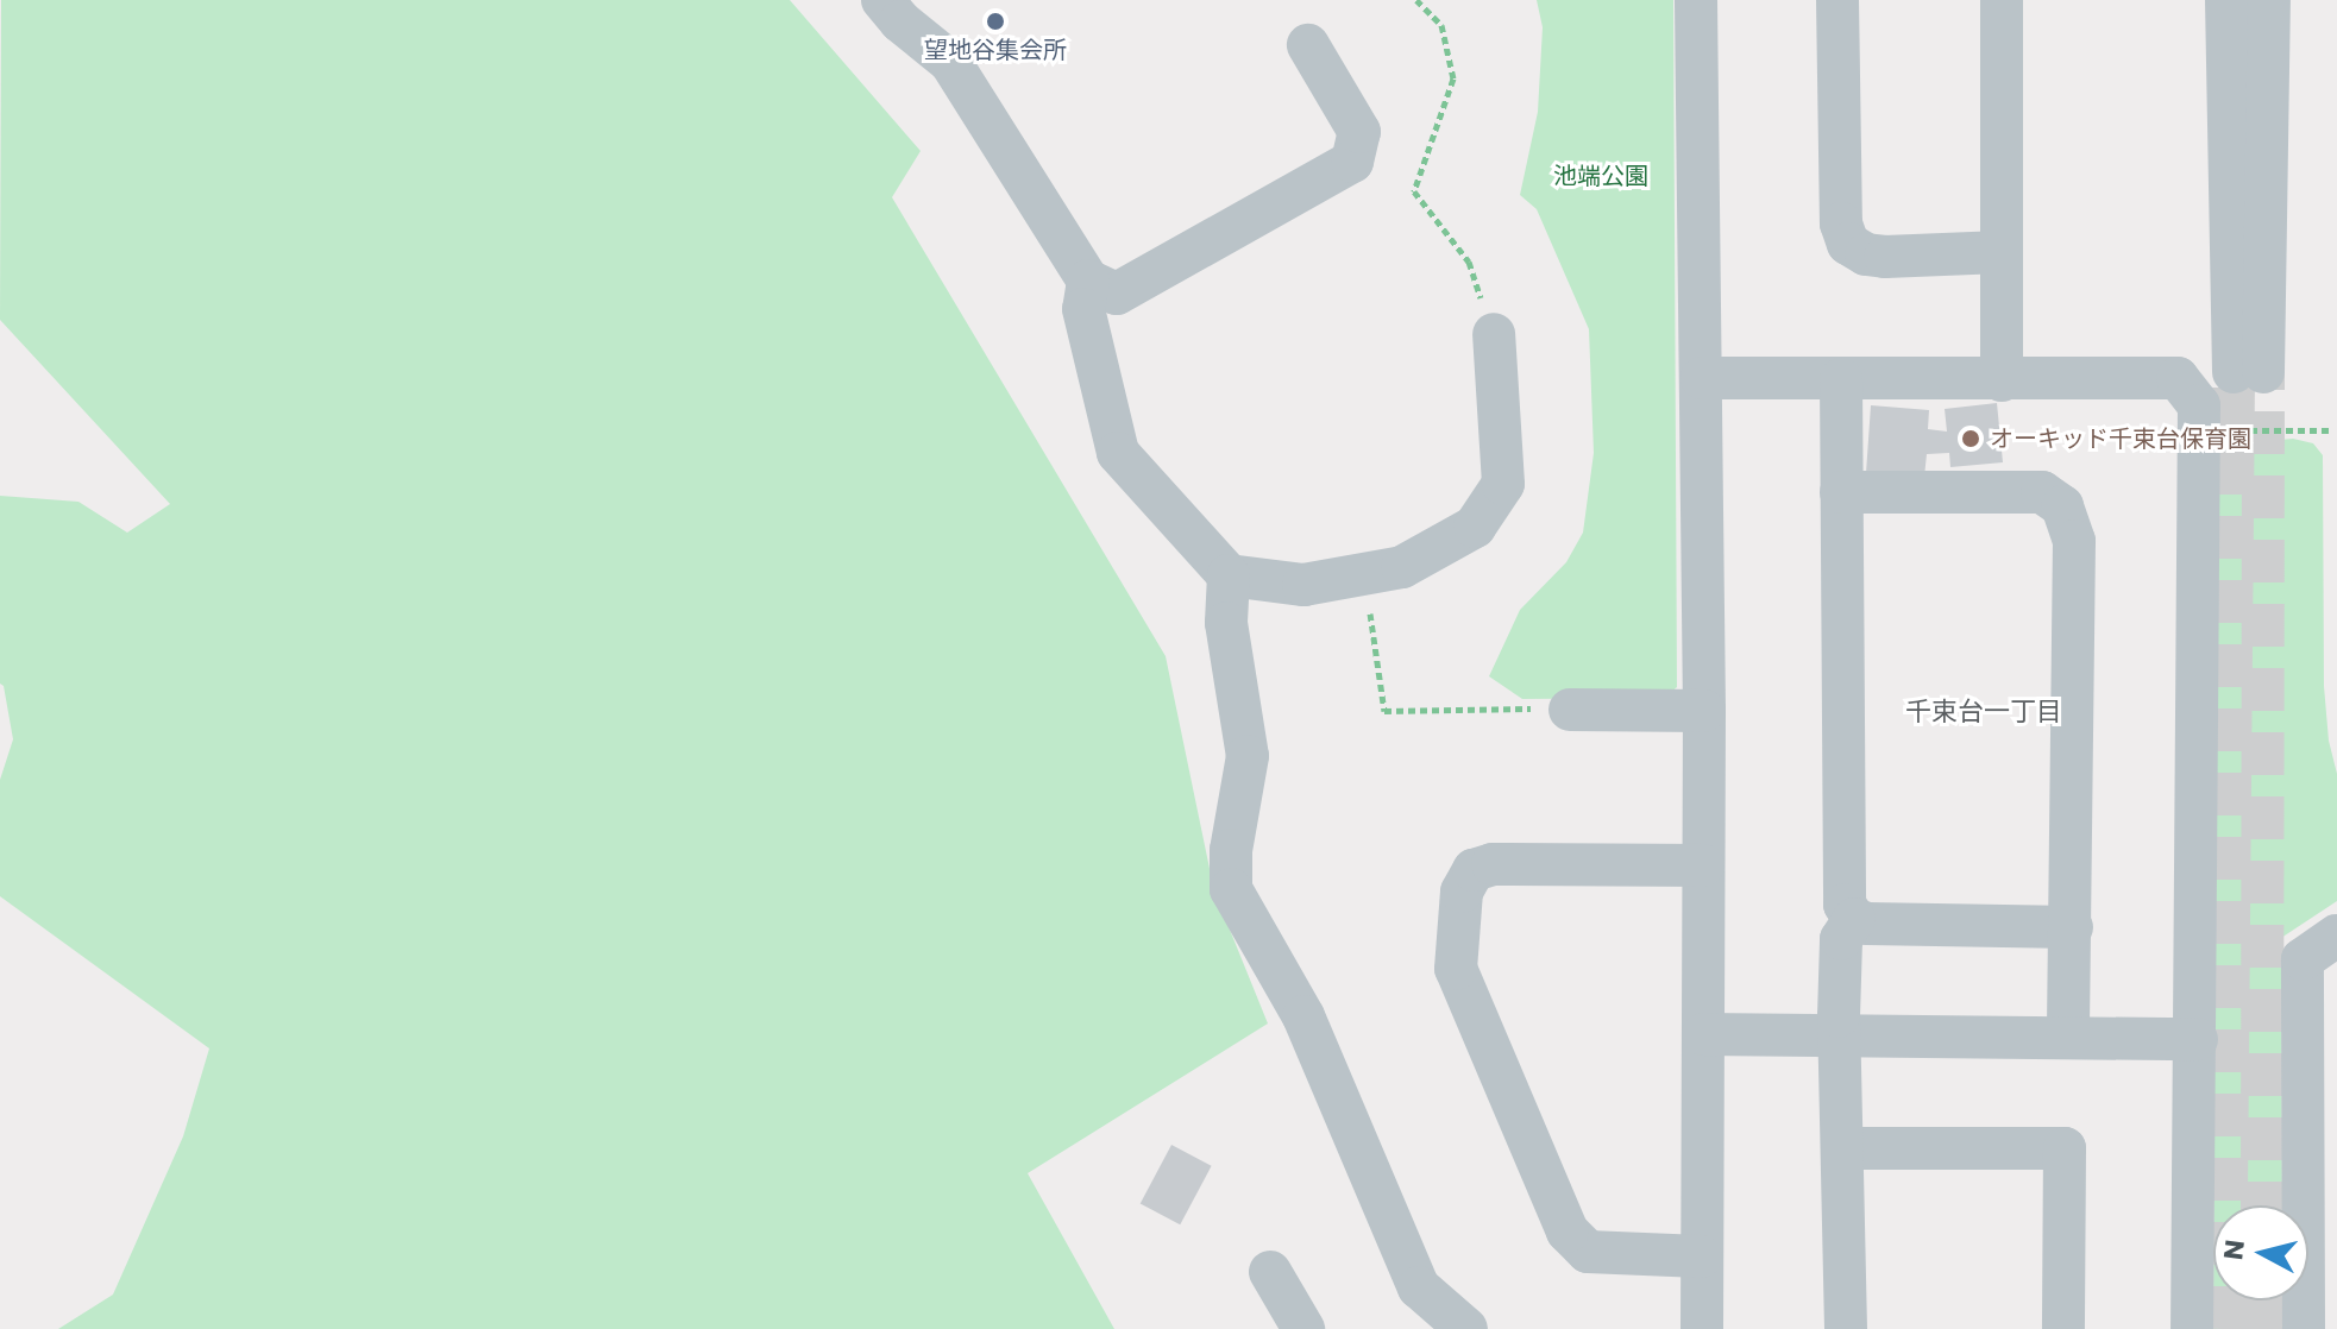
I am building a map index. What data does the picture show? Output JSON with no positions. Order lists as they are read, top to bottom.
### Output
{
  "districts": ["千束台一丁目"],
  "parks": ["池端公園"],
  "places": ["望地谷集会所", "オーキッド千束台保育園"],
  "north": "left"
}
